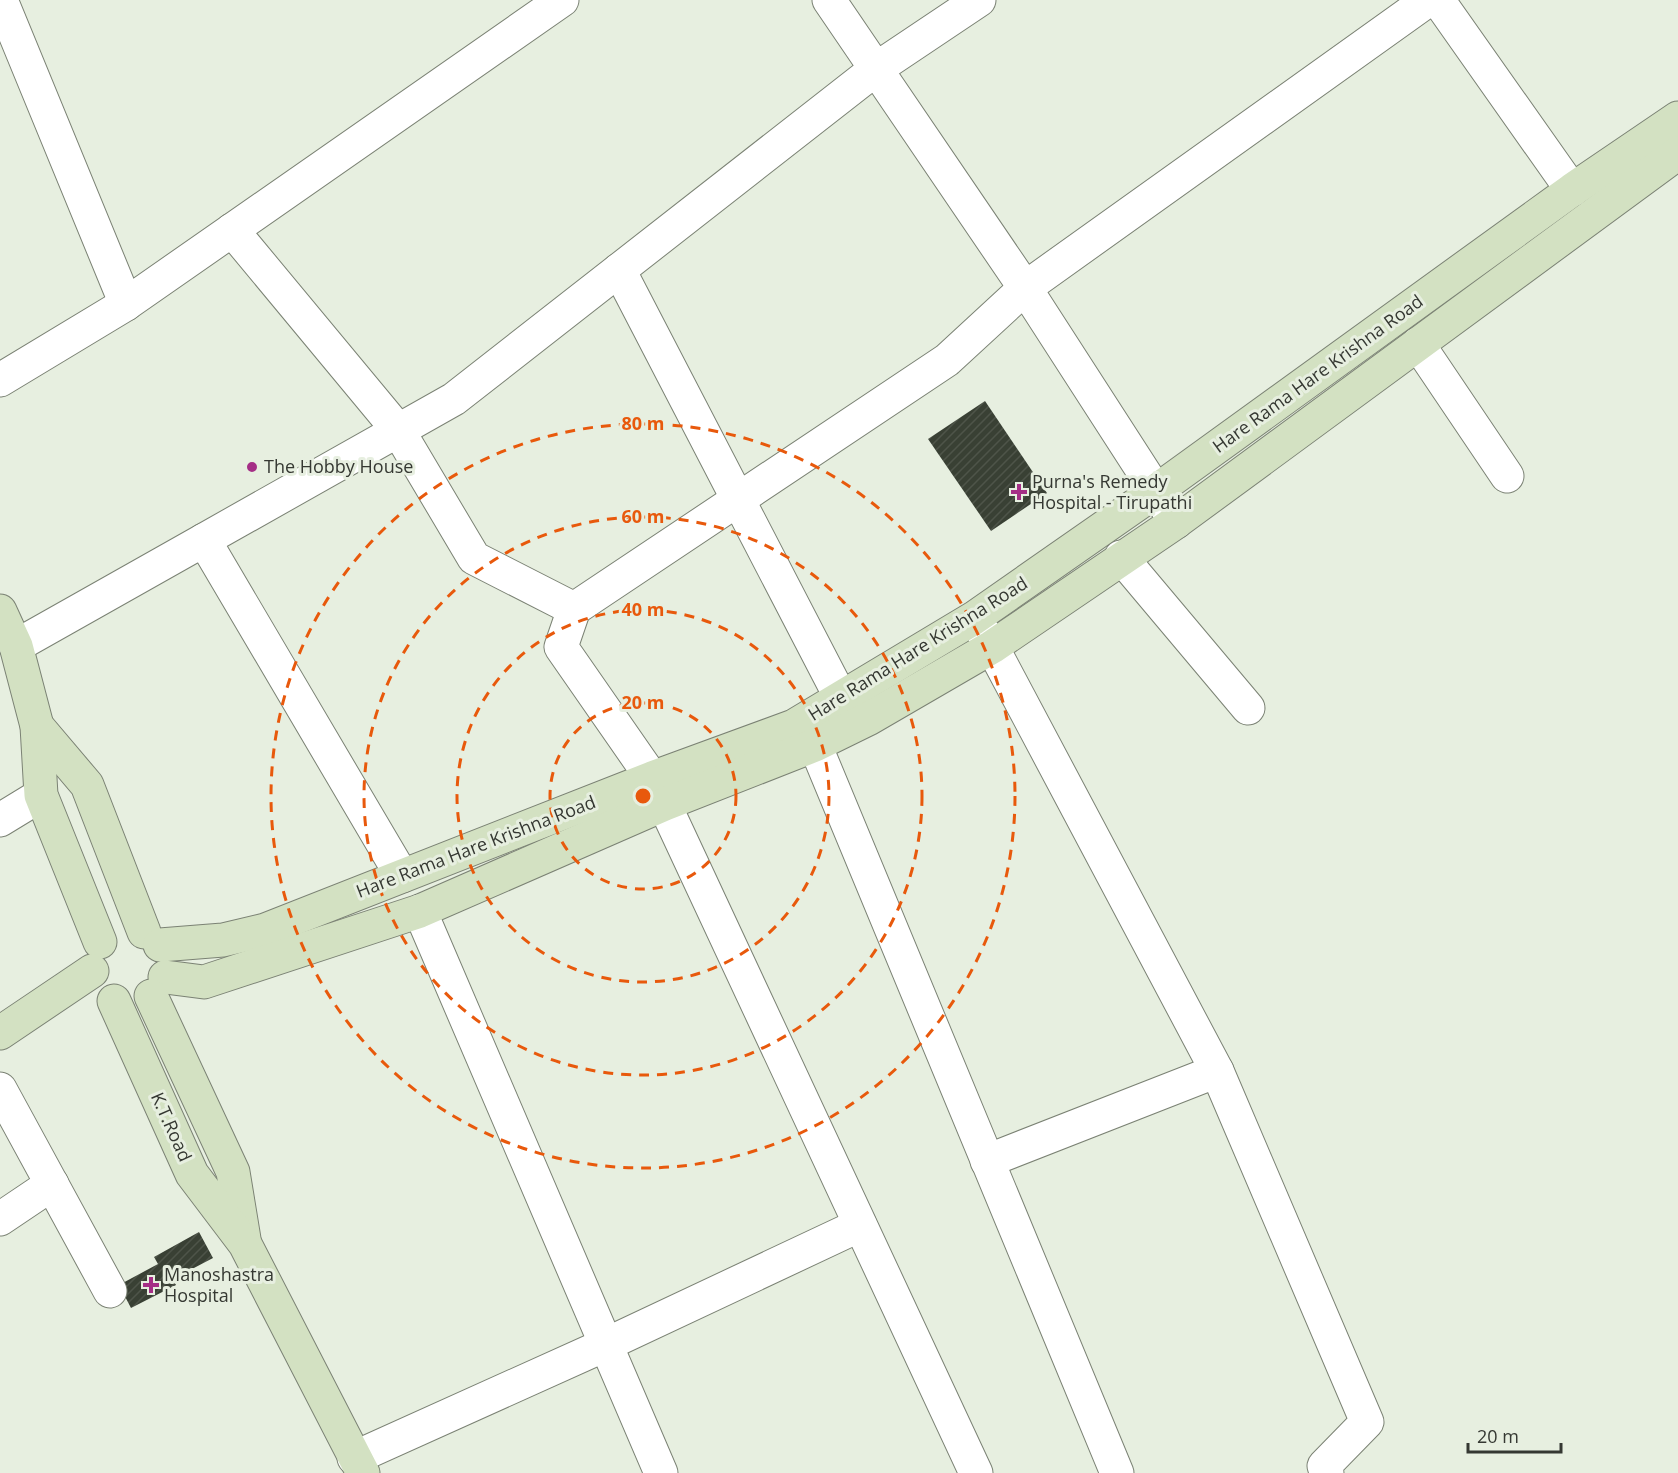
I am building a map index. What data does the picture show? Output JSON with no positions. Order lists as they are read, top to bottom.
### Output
{
  "streets": {
    "street": ["Hare Rama Hare Krishna Road", "K.T.Road"]
  },
  "crossings": [
    ["Hare Rama Hare Krishna Road", "K.T.Road"]
  ],
  "places": {
    "other": ["The Hobby House"],
    "health": ["Purna's Remedy Hospital - Tirupathi", "Manoshastra Hospital"]
  },
  "scale_bar": "20 m",
  "rings": [
    "80 m",
    "60 m",
    "40 m",
    "20 m"
  ]
}
